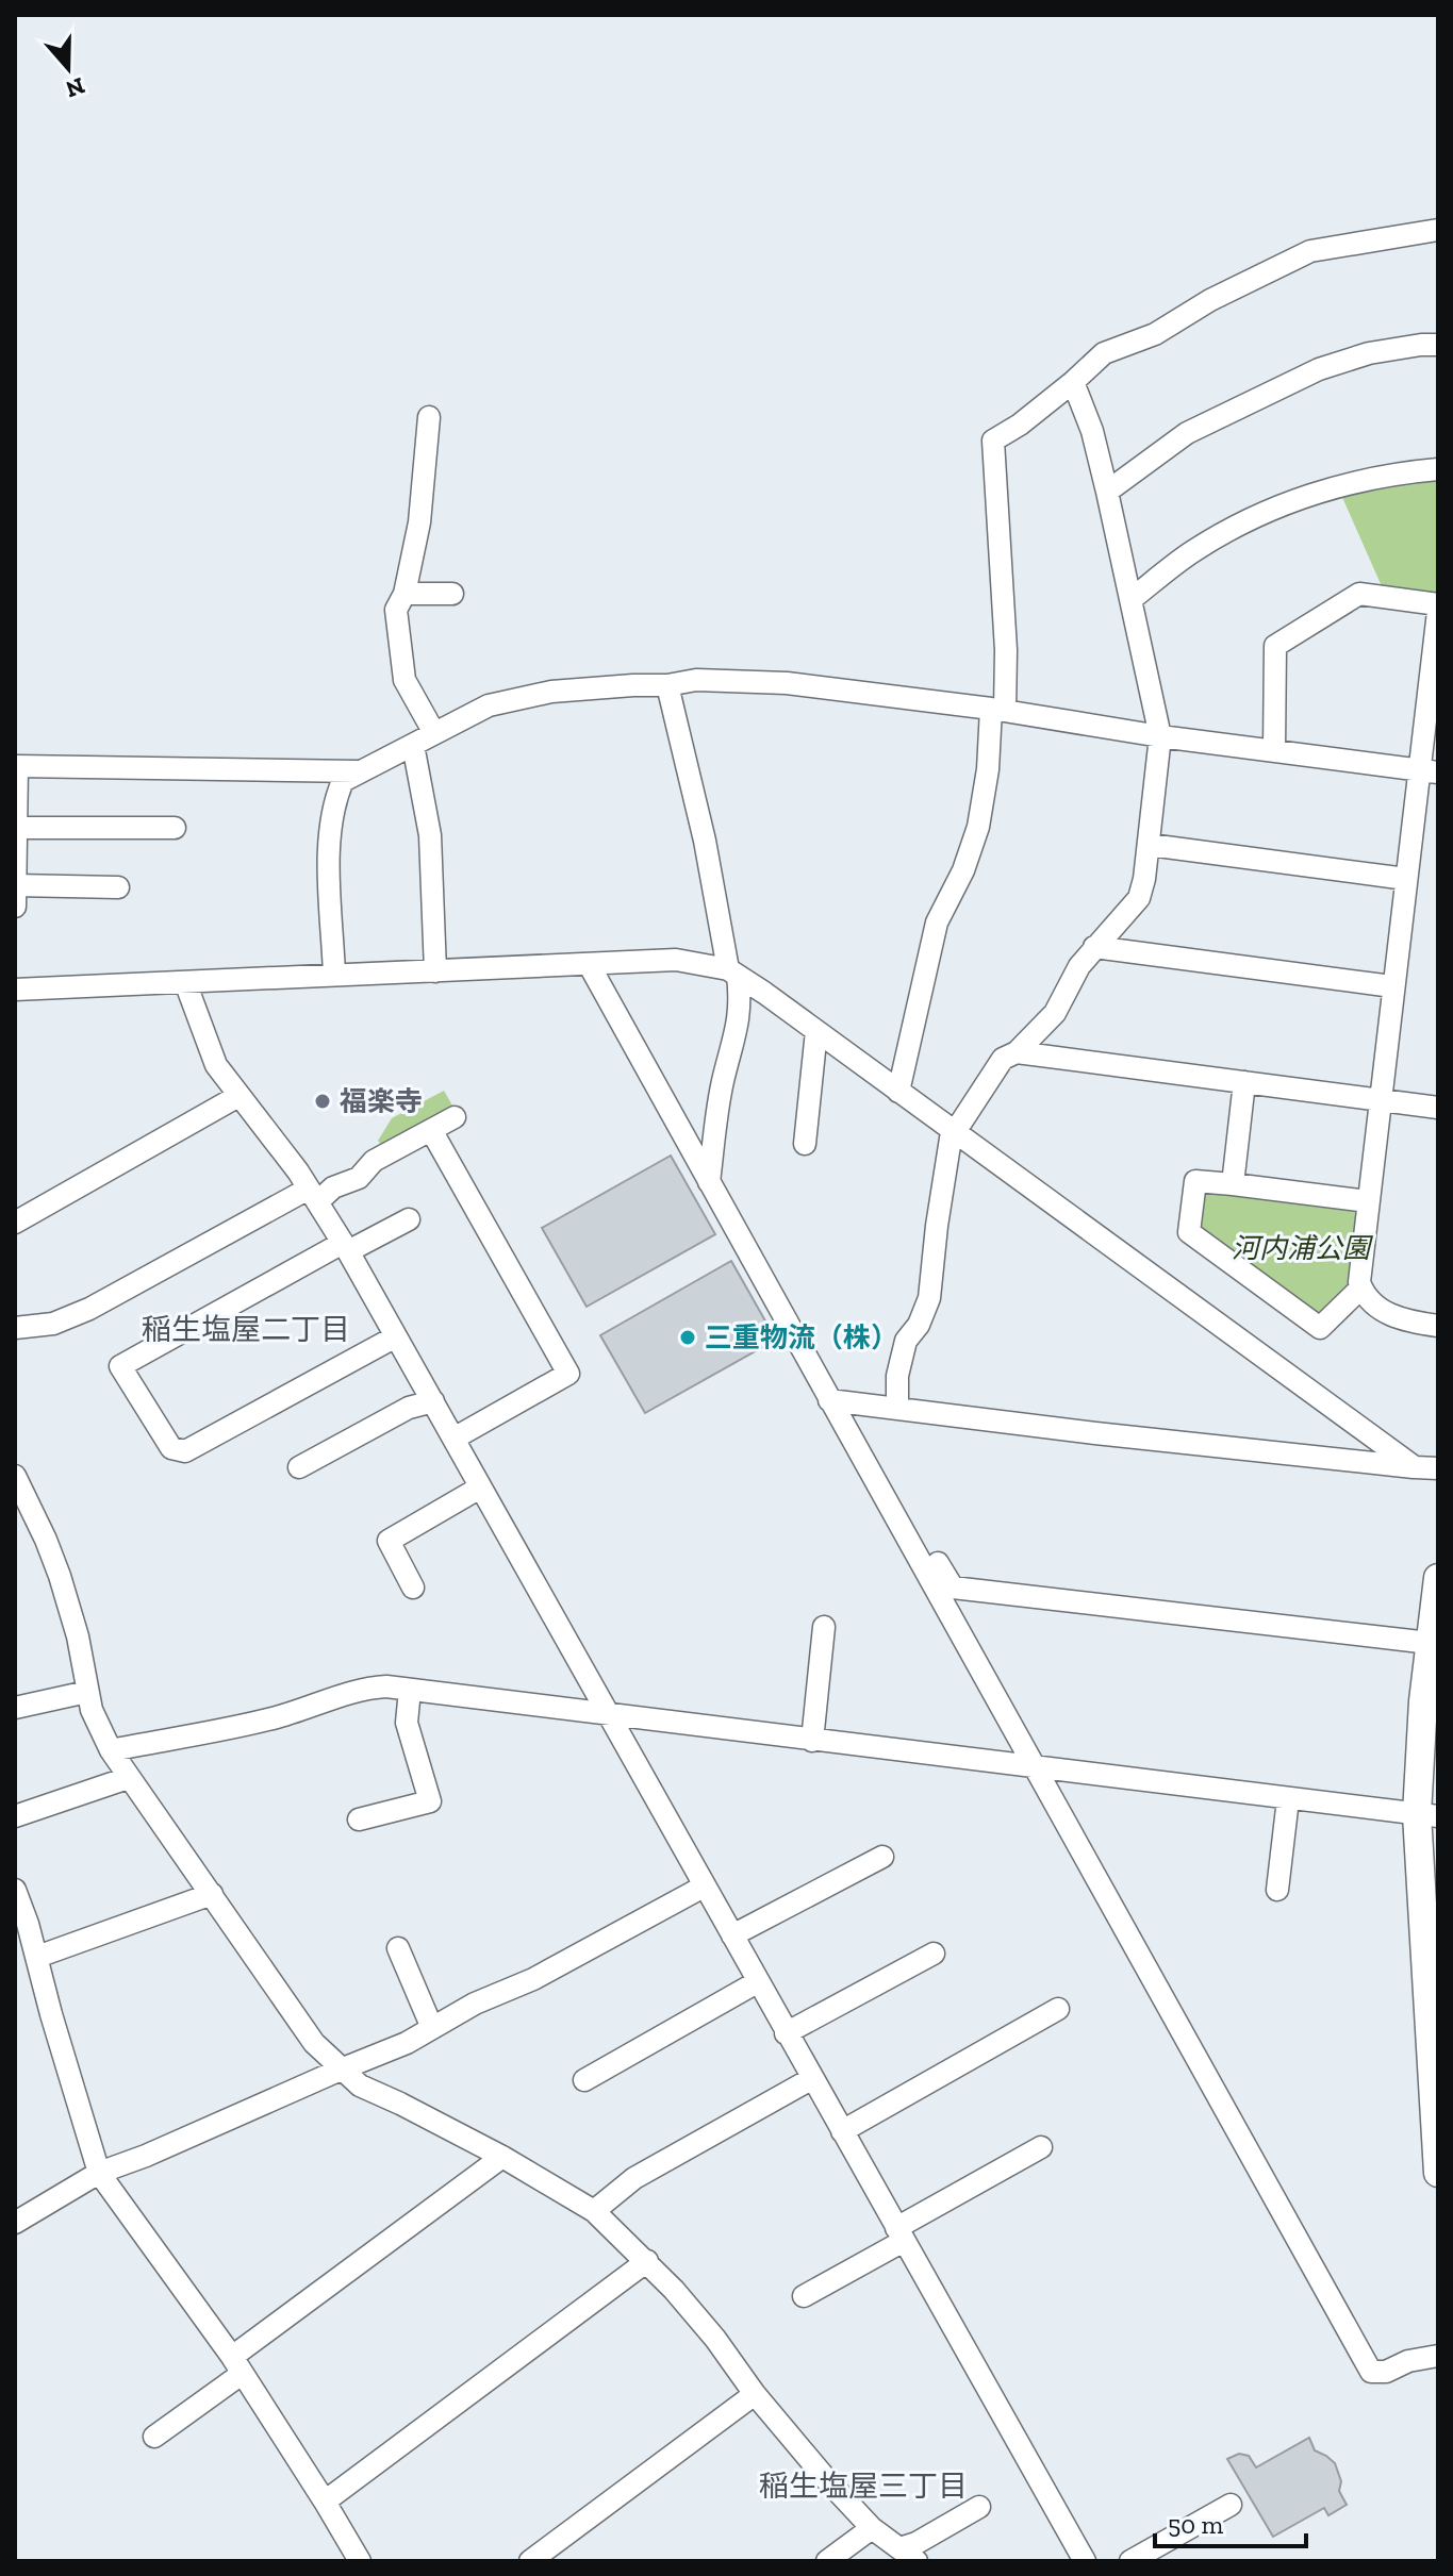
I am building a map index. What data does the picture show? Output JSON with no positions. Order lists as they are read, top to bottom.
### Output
{
  "districts": ["稲生塩屋二丁目", "稲生塩屋三丁目"],
  "parks": ["河内浦公園"],
  "places": ["福楽寺", "三重物流（株）"],
  "scale_bar": "50 m",
  "north": "bottom"
}
